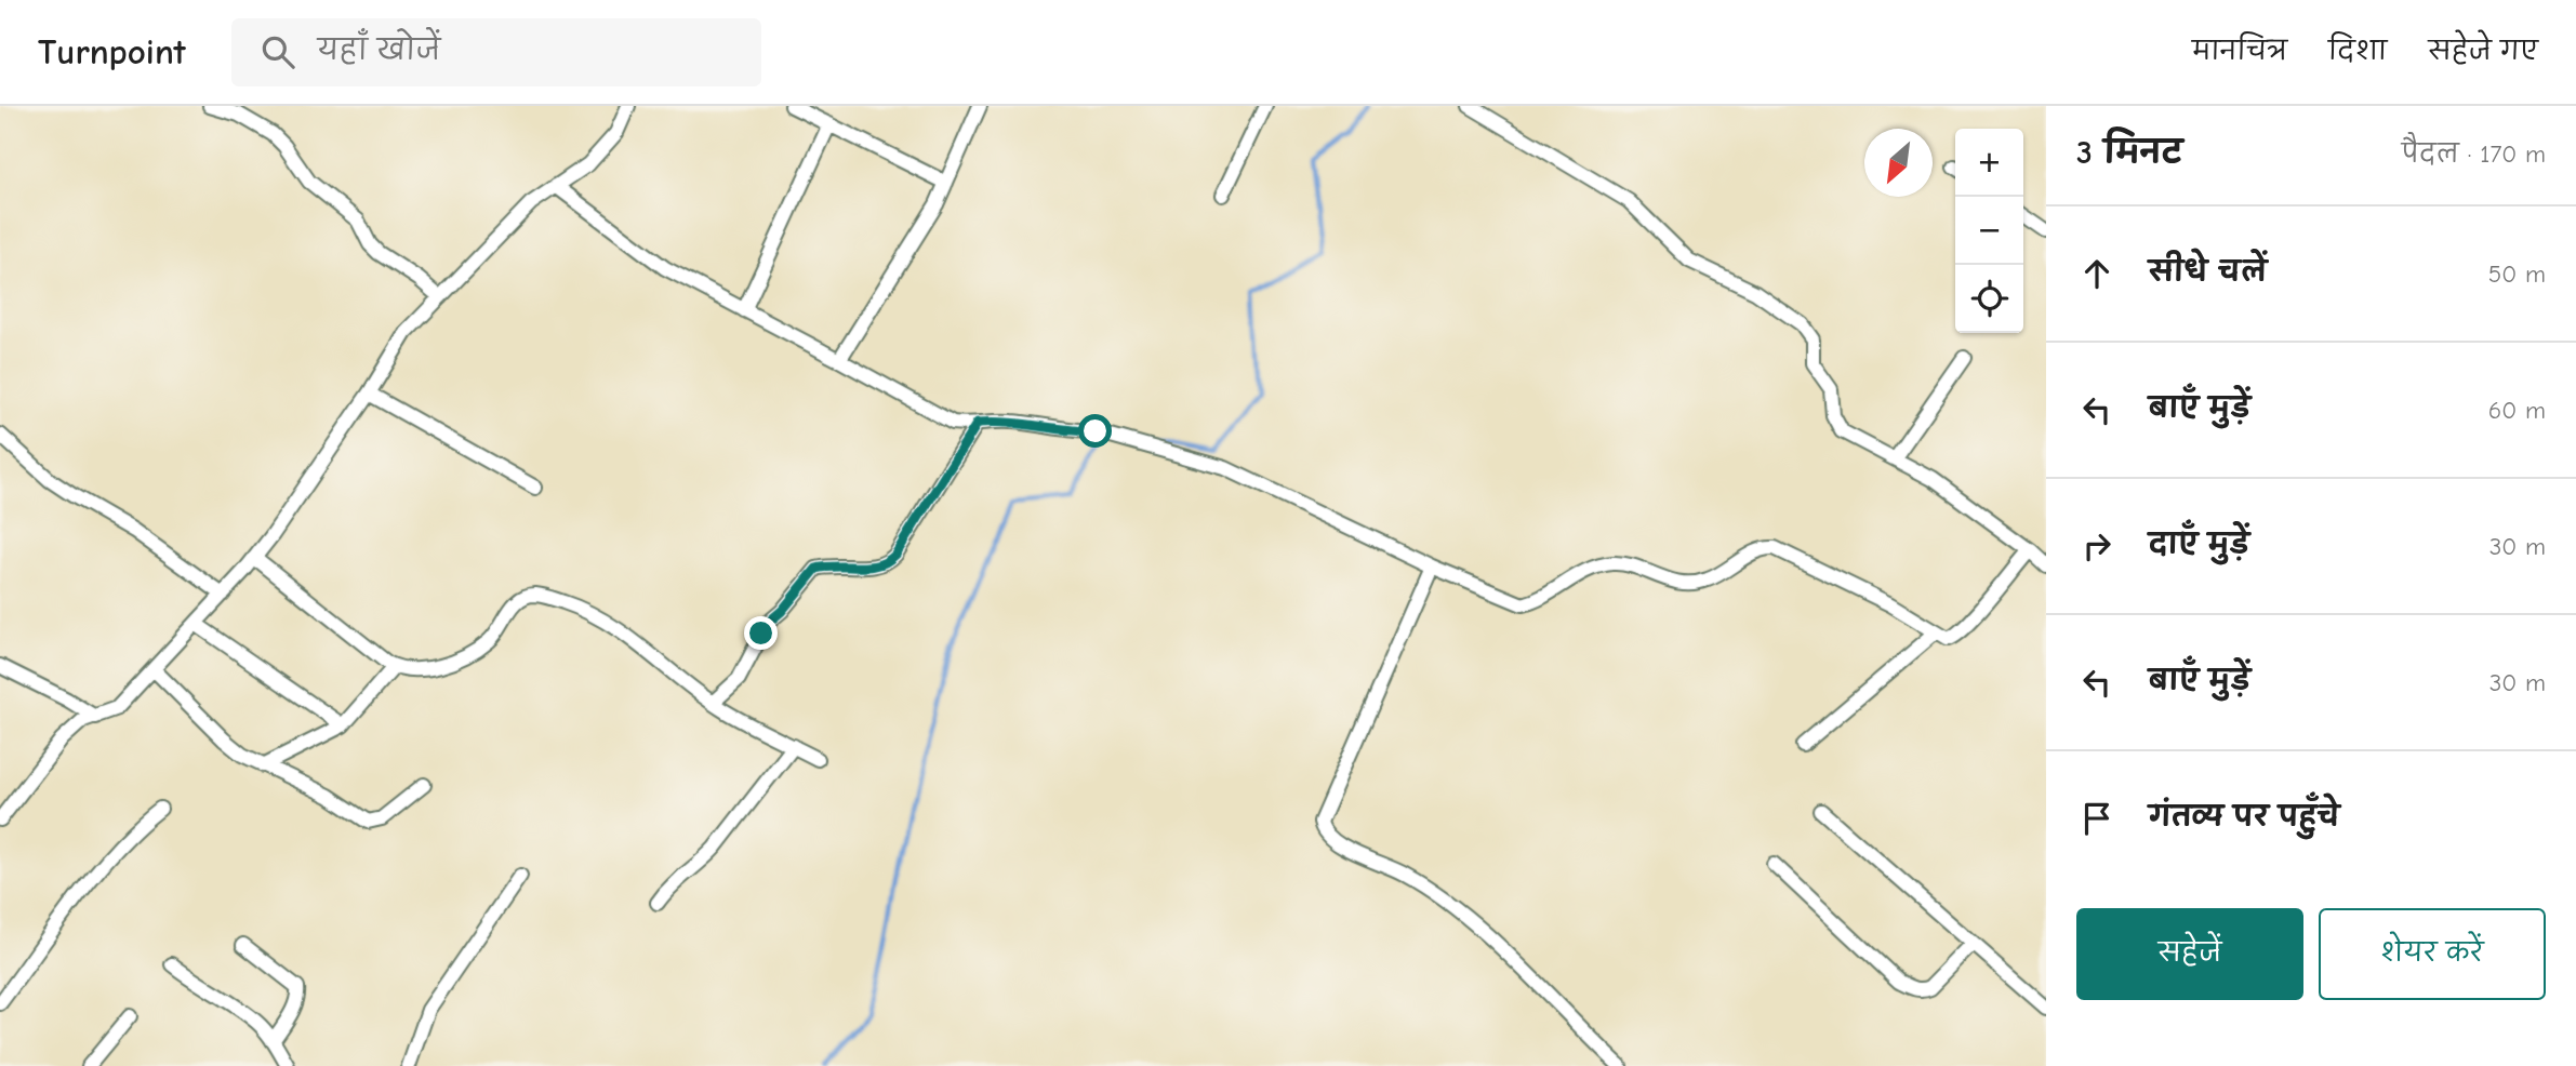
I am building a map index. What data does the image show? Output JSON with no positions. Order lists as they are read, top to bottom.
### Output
{
  "north": "bottom left",
  "page": {
    "header": "Turnpoint",
    "search": "यहाँ खोजें",
    "nav": ["मानचित्र", "दिशा", "सहेजे गए"],
    "heading": ["3 मिनट", "पैदल · 170 m"],
    "map_buttons": ["+", "−"],
    "list": [
      ["सीधे चलें", "50 m"],
      ["बाएँ मुड़ें", "60 m"],
      ["दाएँ मुड़ें", "30 m"],
      ["बाएँ मुड़ें", "30 m"],
      "गंतव्य पर पहुँचे"
    ],
    "buttons": ["सहेजें", "शेयर करें"]
  }
}
